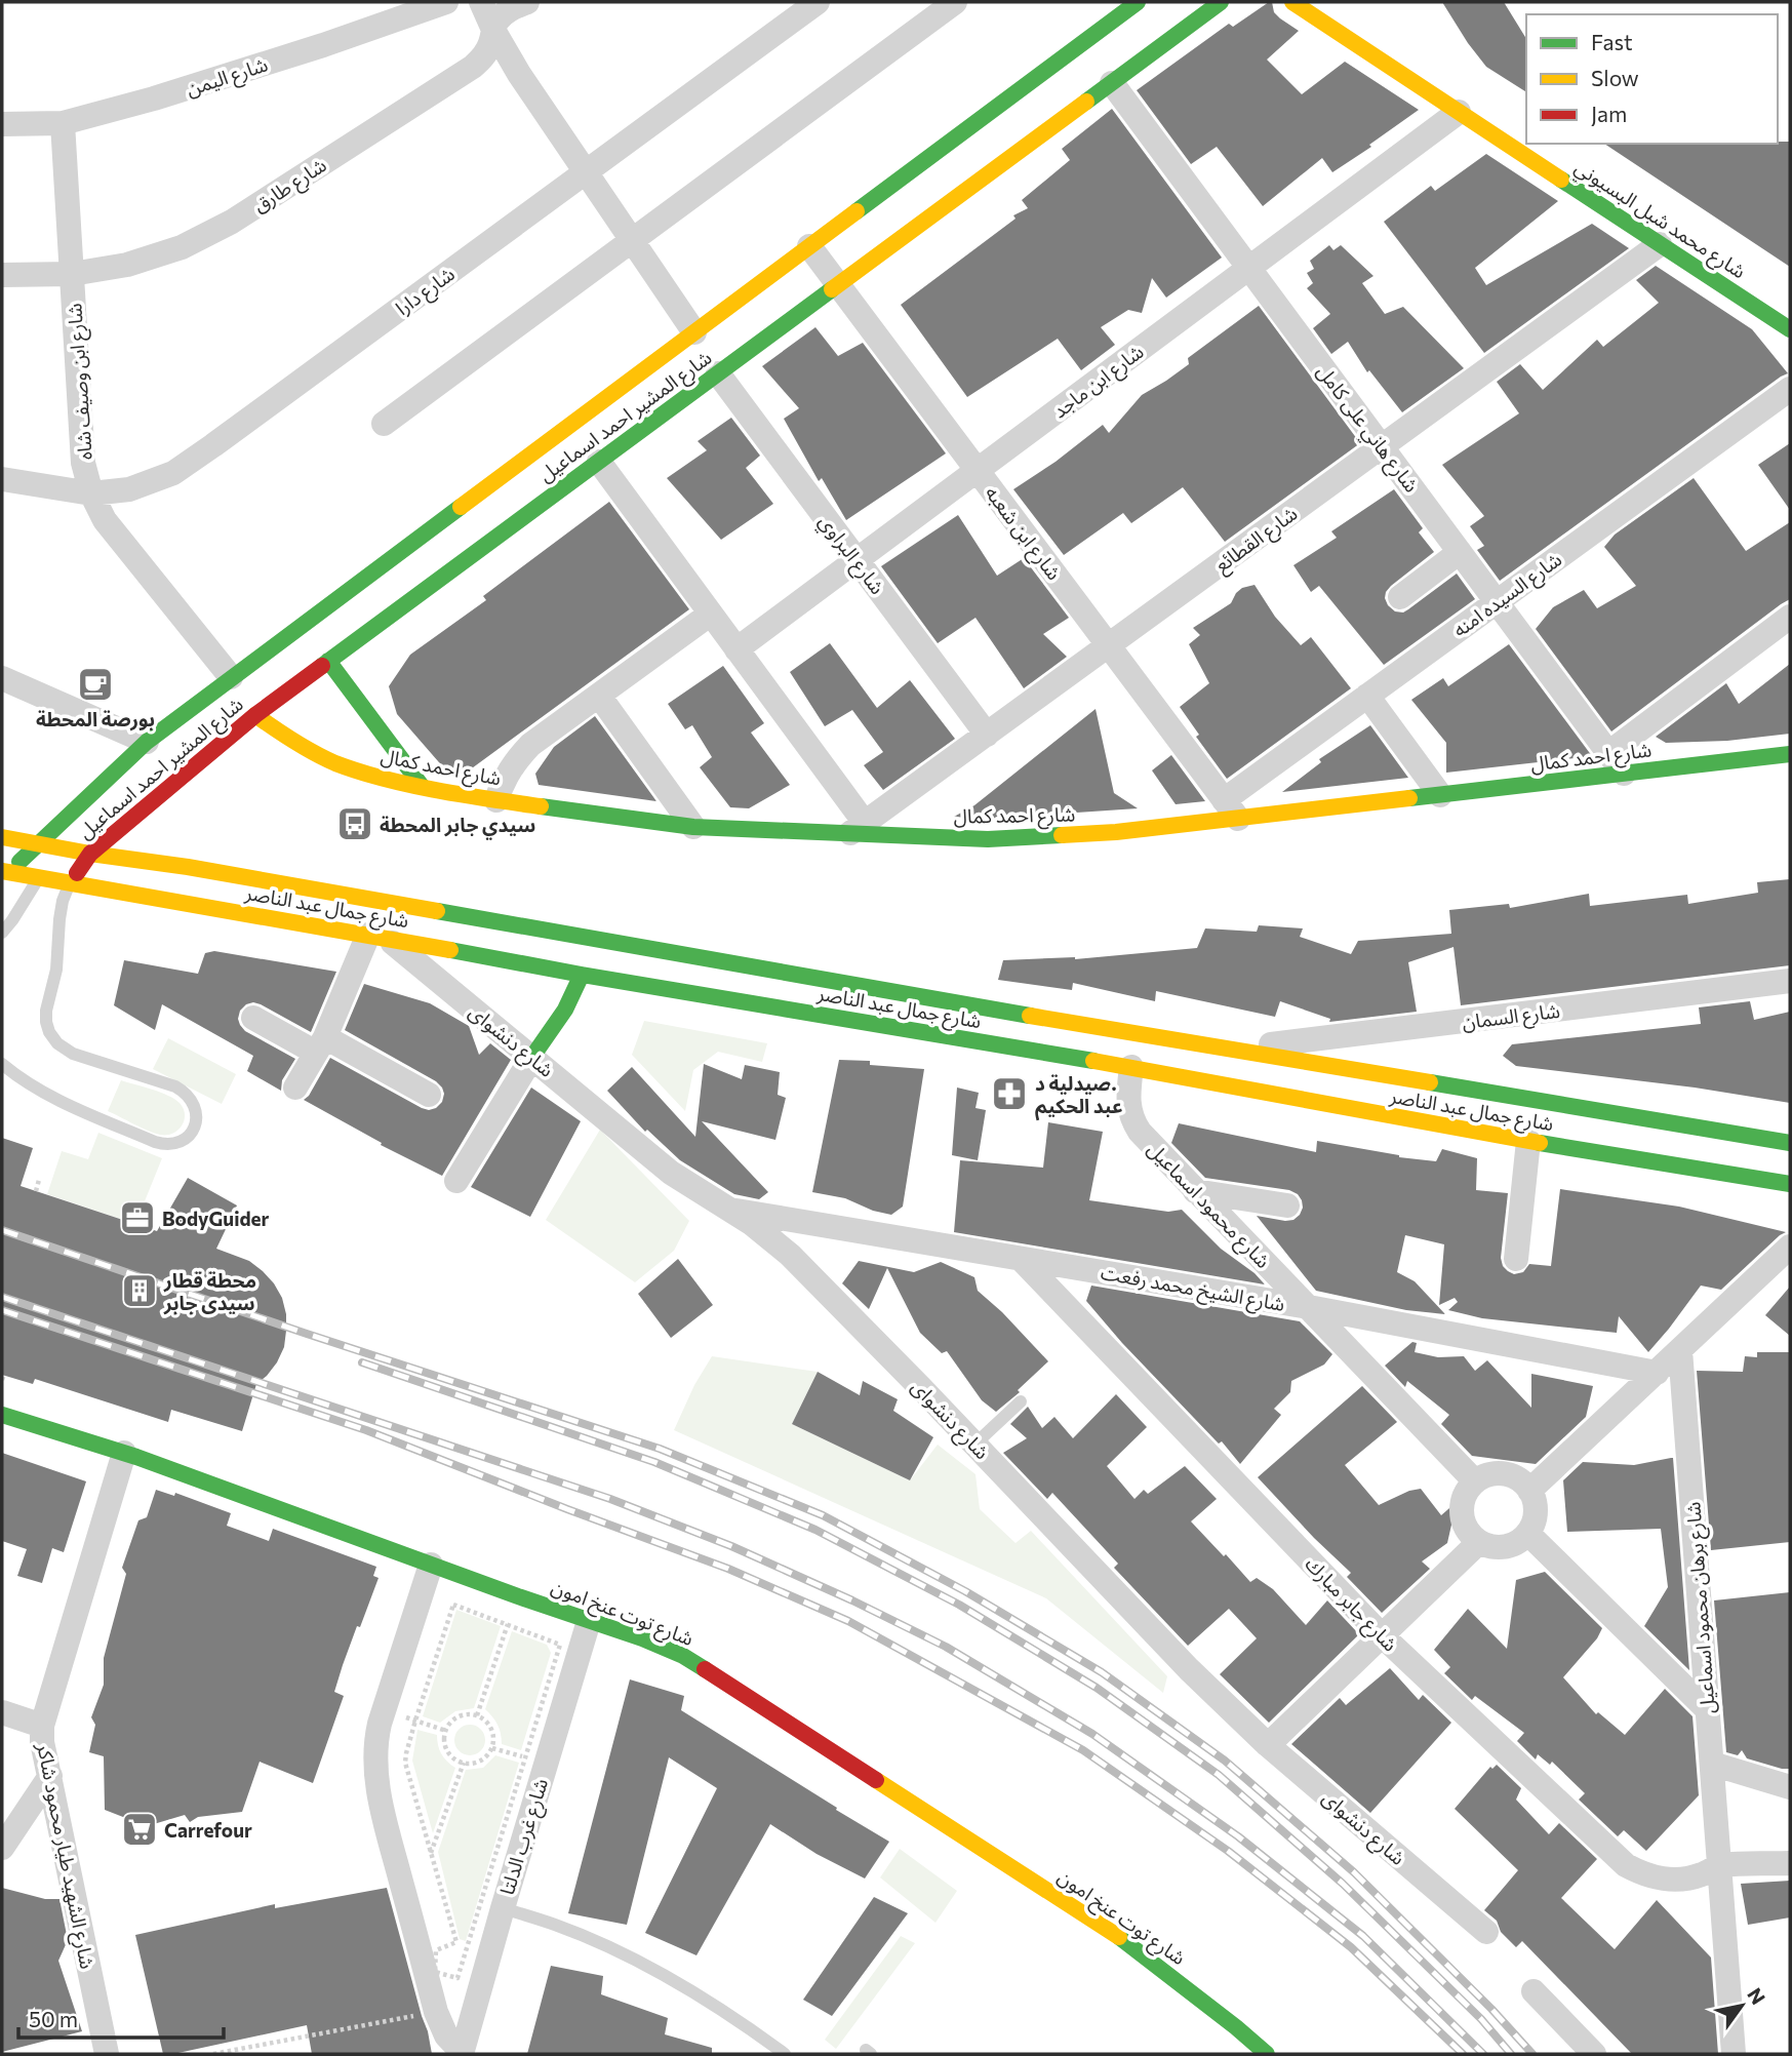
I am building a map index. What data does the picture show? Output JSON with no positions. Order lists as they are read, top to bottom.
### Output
{
  "streets": {
    "main road": [
      "شارع محمد شبل البسيوني",
      "شارع المشير احمد اسماعيل",
      "شارع احمد كمال",
      "شارع جمال عبد الناصر",
      "شارع توت عنخ امون"
    ],
    "street": [
      "شارع اليمن",
      "شارع طارق",
      "شارع دارا",
      "شارع ابن ماجد",
      "شارع ابن وصيف شاه",
      "شارع هاني على كامل",
      "شارع ابن شعبه",
      "شارع القطائع",
      "شارع البراوي",
      "شارع السيده امنه",
      "شارع السمان",
      "شارع دنشواى",
      "شارع محمود اسماعيل",
      "شارع الشيخ محمد رفعت",
      "شارع جابر مبارك",
      "شارع برهان محمود اسماعيل",
      "شارع غرب الدلتا",
      "شارع الشهيد طيار محمود شاكر"
    ]
  },
  "crossings": [
    ["شارع اليمن", "شارع ابن وصيف شاه"],
    ["شارع طارق", "شارع ابن وصيف شاه"],
    ["شارع محمد شبل البسيوني", "شارع ابن ماجد"],
    ["شارع محمد شبل البسيوني", "شارع القطائع"],
    ["شارع دارا", "شارع ابن وصيف شاه"],
    ["شارع ابن ماجد", "شارع هاني على كامل"],
    ["شارع ابن ماجد", "شارع ابن شعبه"],
    ["شارع ابن ماجد", "شارع البراوي"],
    ["شارع ابن وصيف شاه", "شارع المشير احمد اسماعيل"],
    ["شارع المشير احمد اسماعيل", "شارع هاني على كامل"],
    ["شارع المشير احمد اسماعيل", "شارع ابن شعبه"],
    ["شارع المشير احمد اسماعيل", "شارع البراوي"],
    ["شارع المشير احمد اسماعيل", "شارع احمد كمال"],
    ["شارع المشير احمد اسماعيل", "شارع جمال عبد الناصر"],
    ["شارع هاني على كامل", "شارع القطائع"],
    ["شارع هاني على كامل", "شارع السيده امنه"],
    ["شارع هاني على كامل", "شارع احمد كمال"],
    ["شارع ابن شعبه", "شارع القطائع"],
    ["شارع ابن شعبه", "شارع السيده امنه"],
    ["شارع ابن شعبه", "شارع احمد كمال"],
    ["شارع القطائع", "شارع البراوي"],
    ["شارع القطائع", "شارع احمد كمال"],
    ["شارع السيده امنه", "شارع احمد كمال"],
    ["شارع جمال عبد الناصر", "شارع السمان"],
    ["شارع جمال عبد الناصر", "شارع دنشواى"],
    ["شارع جمال عبد الناصر", "شارع محمود اسماعيل"],
    ["شارع دنشواى", "شارع الشيخ محمد رفعت"],
    ["شارع محمود اسماعيل", "شارع الشيخ محمد رفعت"],
    ["شارع الشيخ محمد رفعت", "شارع جابر مبارك"],
    ["شارع جابر مبارك", "شارع برهان محمود اسماعيل"],
    ["شارع توت عنخ امون", "شارع غرب الدلتا"],
    ["شارع توت عنخ امون", "شارع الشهيد طيار محمود شاكر"]
  ],
  "places": {
    "cafe": ["بورصة المحطة"],
    "bus stop": ["سيدي جابر المحطة"],
    "pharmacy": ["صيدلية د. عبد الحكيم"],
    "office": ["BodyGuider"],
    "building": ["محطة قطار سيدى جابر"],
    "supermarket": ["Carrefour"]
  },
  "legend": ["Fast", "Slow", "Jam"],
  "scale_bar": "50 m",
  "north": "top right"
}
